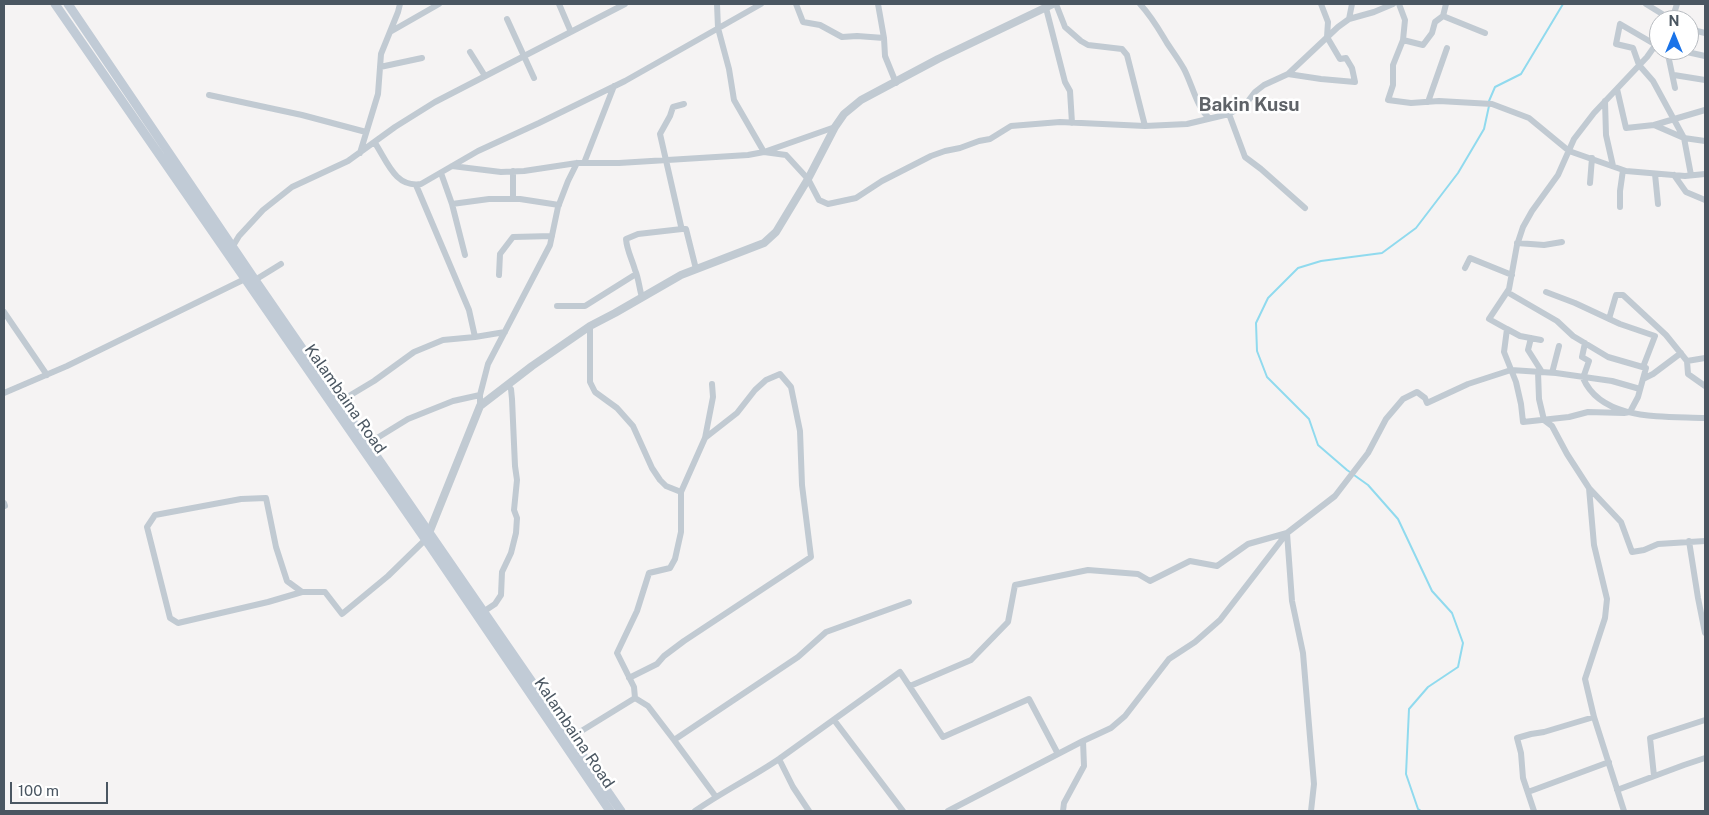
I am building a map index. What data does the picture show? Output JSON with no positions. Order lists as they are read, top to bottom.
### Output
{
  "streets": {
    "main road": ["Kalambaina Road"]
  },
  "districts": ["Bakin Kusu"],
  "scale_bar": "100 m",
  "north": "top"
}
